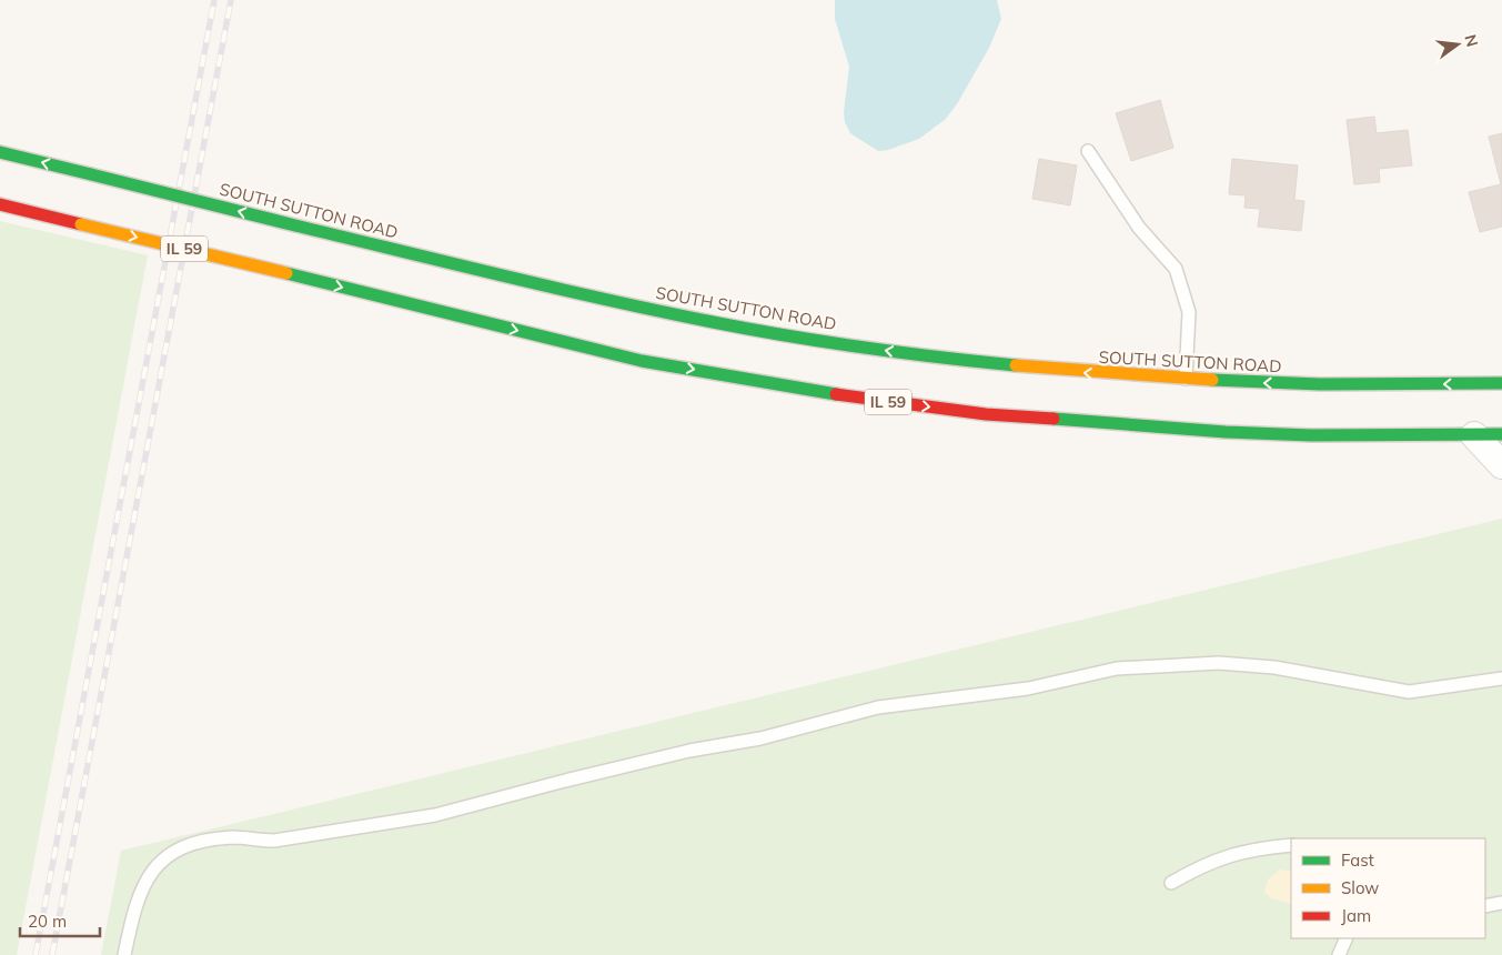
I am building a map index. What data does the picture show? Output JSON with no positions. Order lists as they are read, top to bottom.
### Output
{
  "streets": {
    "main road": ["SOUTH SUTTON ROAD", "IL 59"]
  },
  "legend": ["Fast", "Slow", "Jam"],
  "scale_bar": "20 m",
  "north": "right"
}
